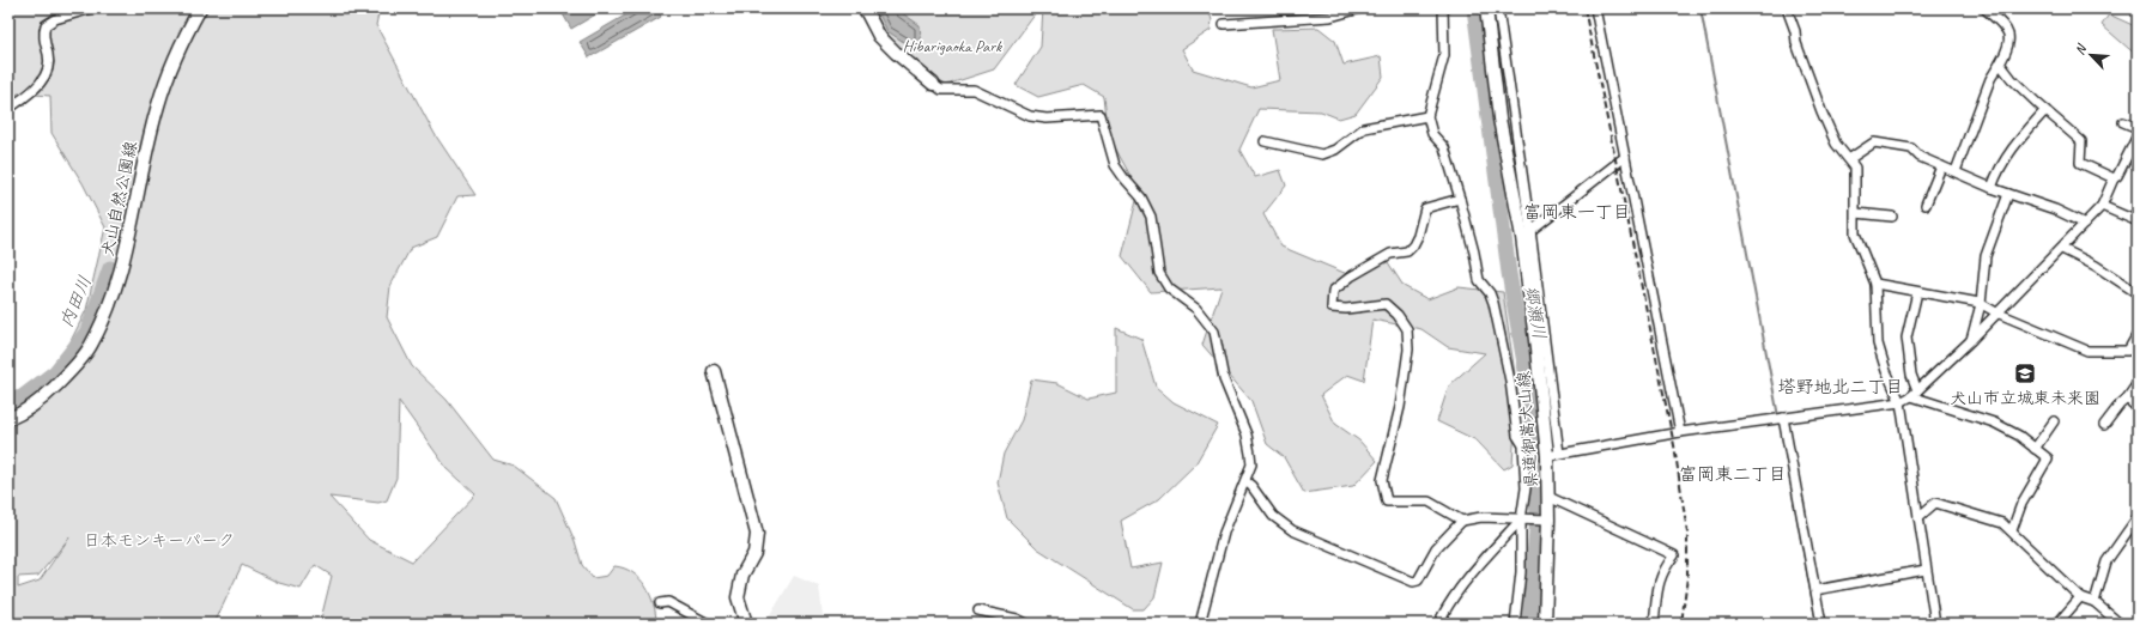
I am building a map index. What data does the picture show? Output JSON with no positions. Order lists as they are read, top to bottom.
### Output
{
  "streets": {
    "main road": ["犬山自然公園線", "県道御嵩犬山線"]
  },
  "districts": ["富岡東一丁目", "塔野地北二丁目", "富岡東二丁目"],
  "water": ["内田川", "郷瀬川"],
  "parks": ["Hibarigaoka Park", "日本モンキーパーク"],
  "places": {
    "school or university": ["犬山市立城東未来園"]
  },
  "north": "top left"
}
